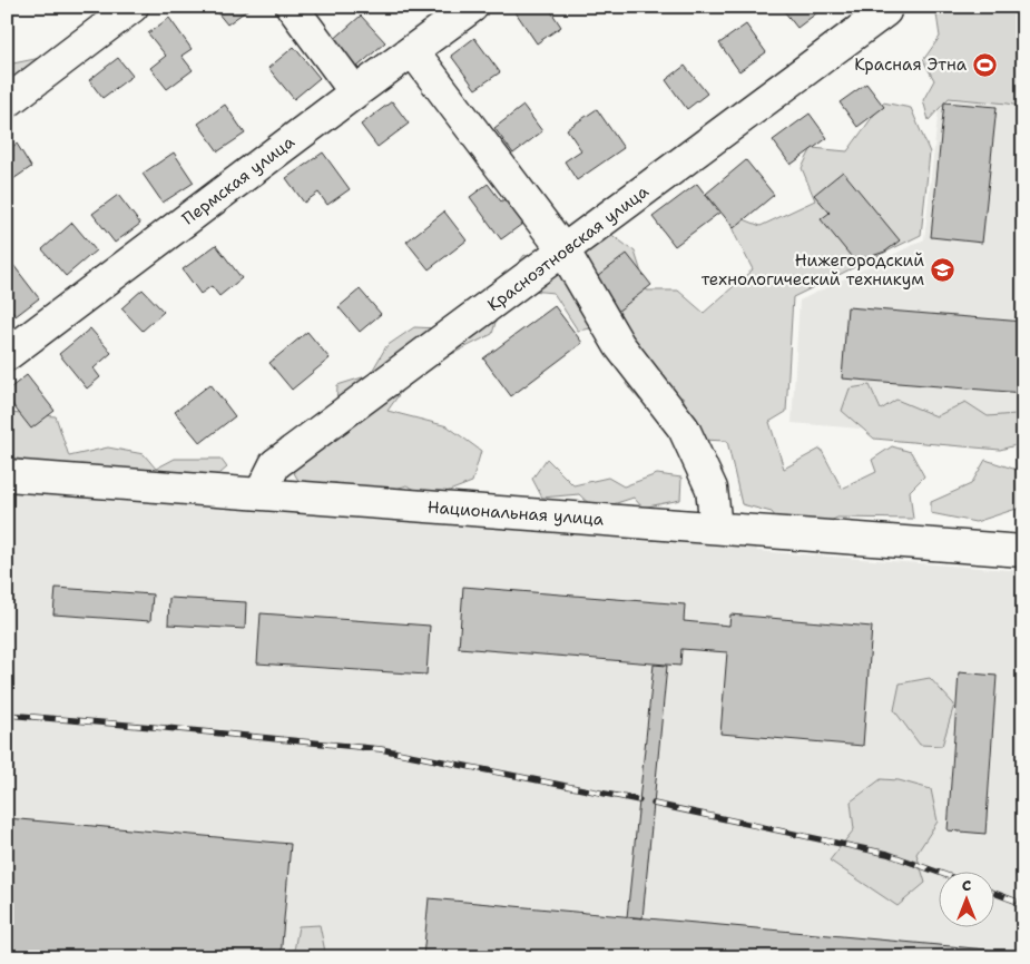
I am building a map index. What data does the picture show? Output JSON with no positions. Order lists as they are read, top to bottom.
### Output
{
  "streets": {
    "street": ["Пермская улица", "Красноэтновская улица", "Национальная улица"]
  },
  "crossings": [
    ["Красноэтновская улица", "Национальная улица"]
  ],
  "places": {
    "sports": ["Красная Этна"],
    "school or university": ["Нижегородский технологический техникум"]
  },
  "north": "top"
}
